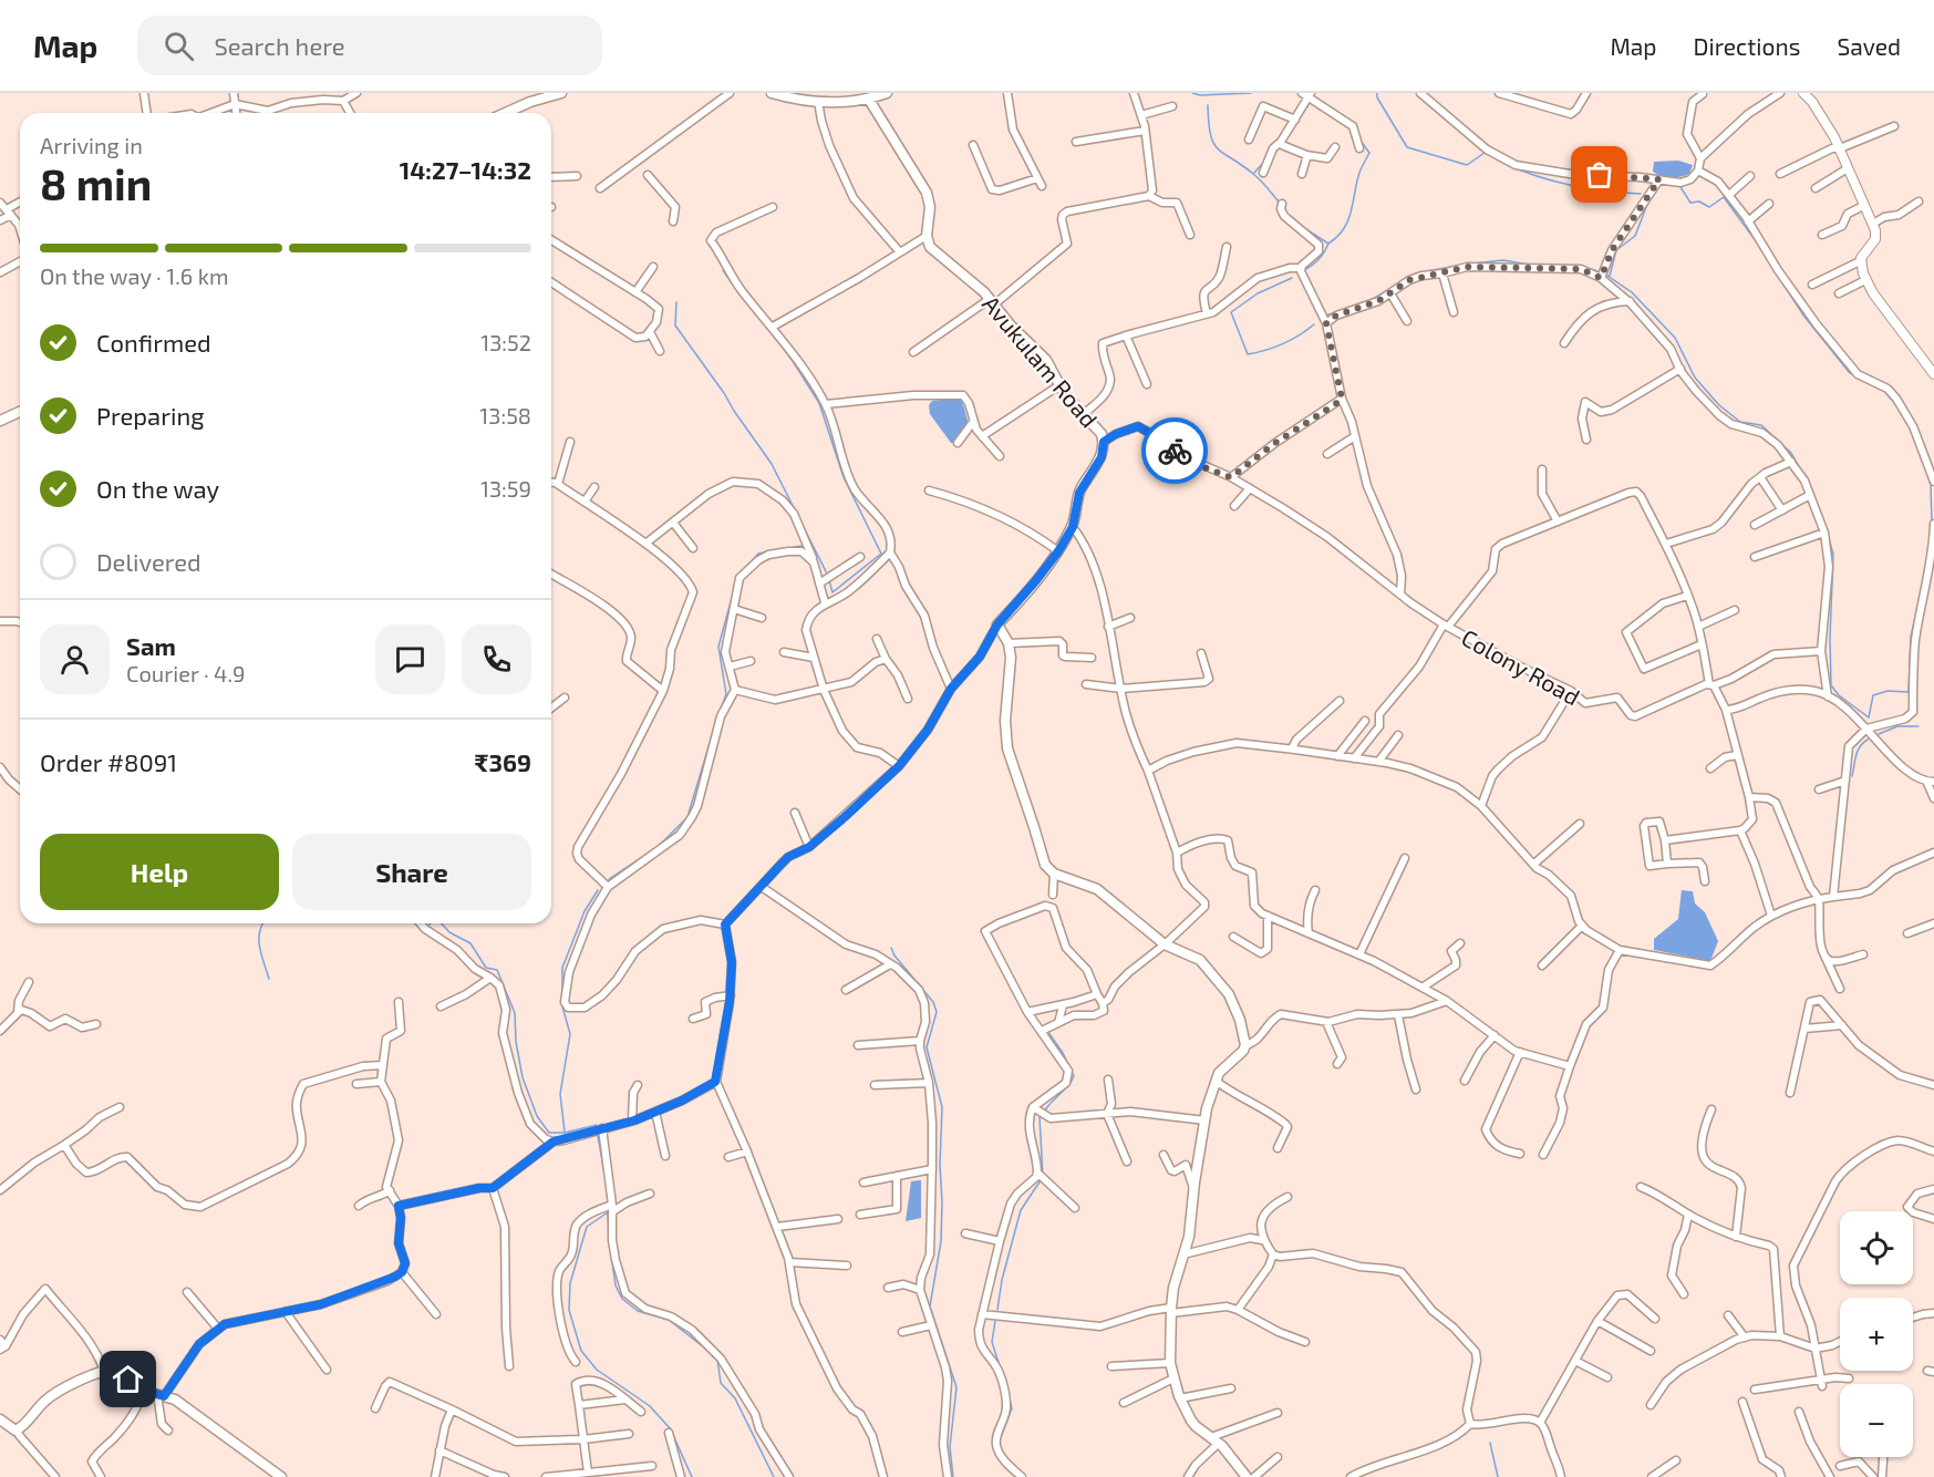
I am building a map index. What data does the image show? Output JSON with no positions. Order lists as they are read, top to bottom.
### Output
{
  "streets": {
    "main road": ["Avukulam Road"],
    "street": ["Colony Road"]
  },
  "crossings": [
    ["Avukulam Road", "Colony Road"]
  ],
  "page": {
    "header": "Map",
    "search": "Search here",
    "nav": ["Map", "Directions", "Saved"],
    "heading": ["8 min", "Arriving in", "14:27–14:32"],
    "panel": [
      "Sam",
      "Courier · 4.9",
      "Order #8091",
      "₹369"
    ],
    "bar": "On the way · 1.6 km",
    "list": [
      ["Confirmed", "13:52"],
      ["Preparing", "13:58"],
      ["On the way", "13:59"],
      "Delivered"
    ],
    "buttons": ["Help", "Share"],
    "map_buttons": ["+", "−"]
  }
}
